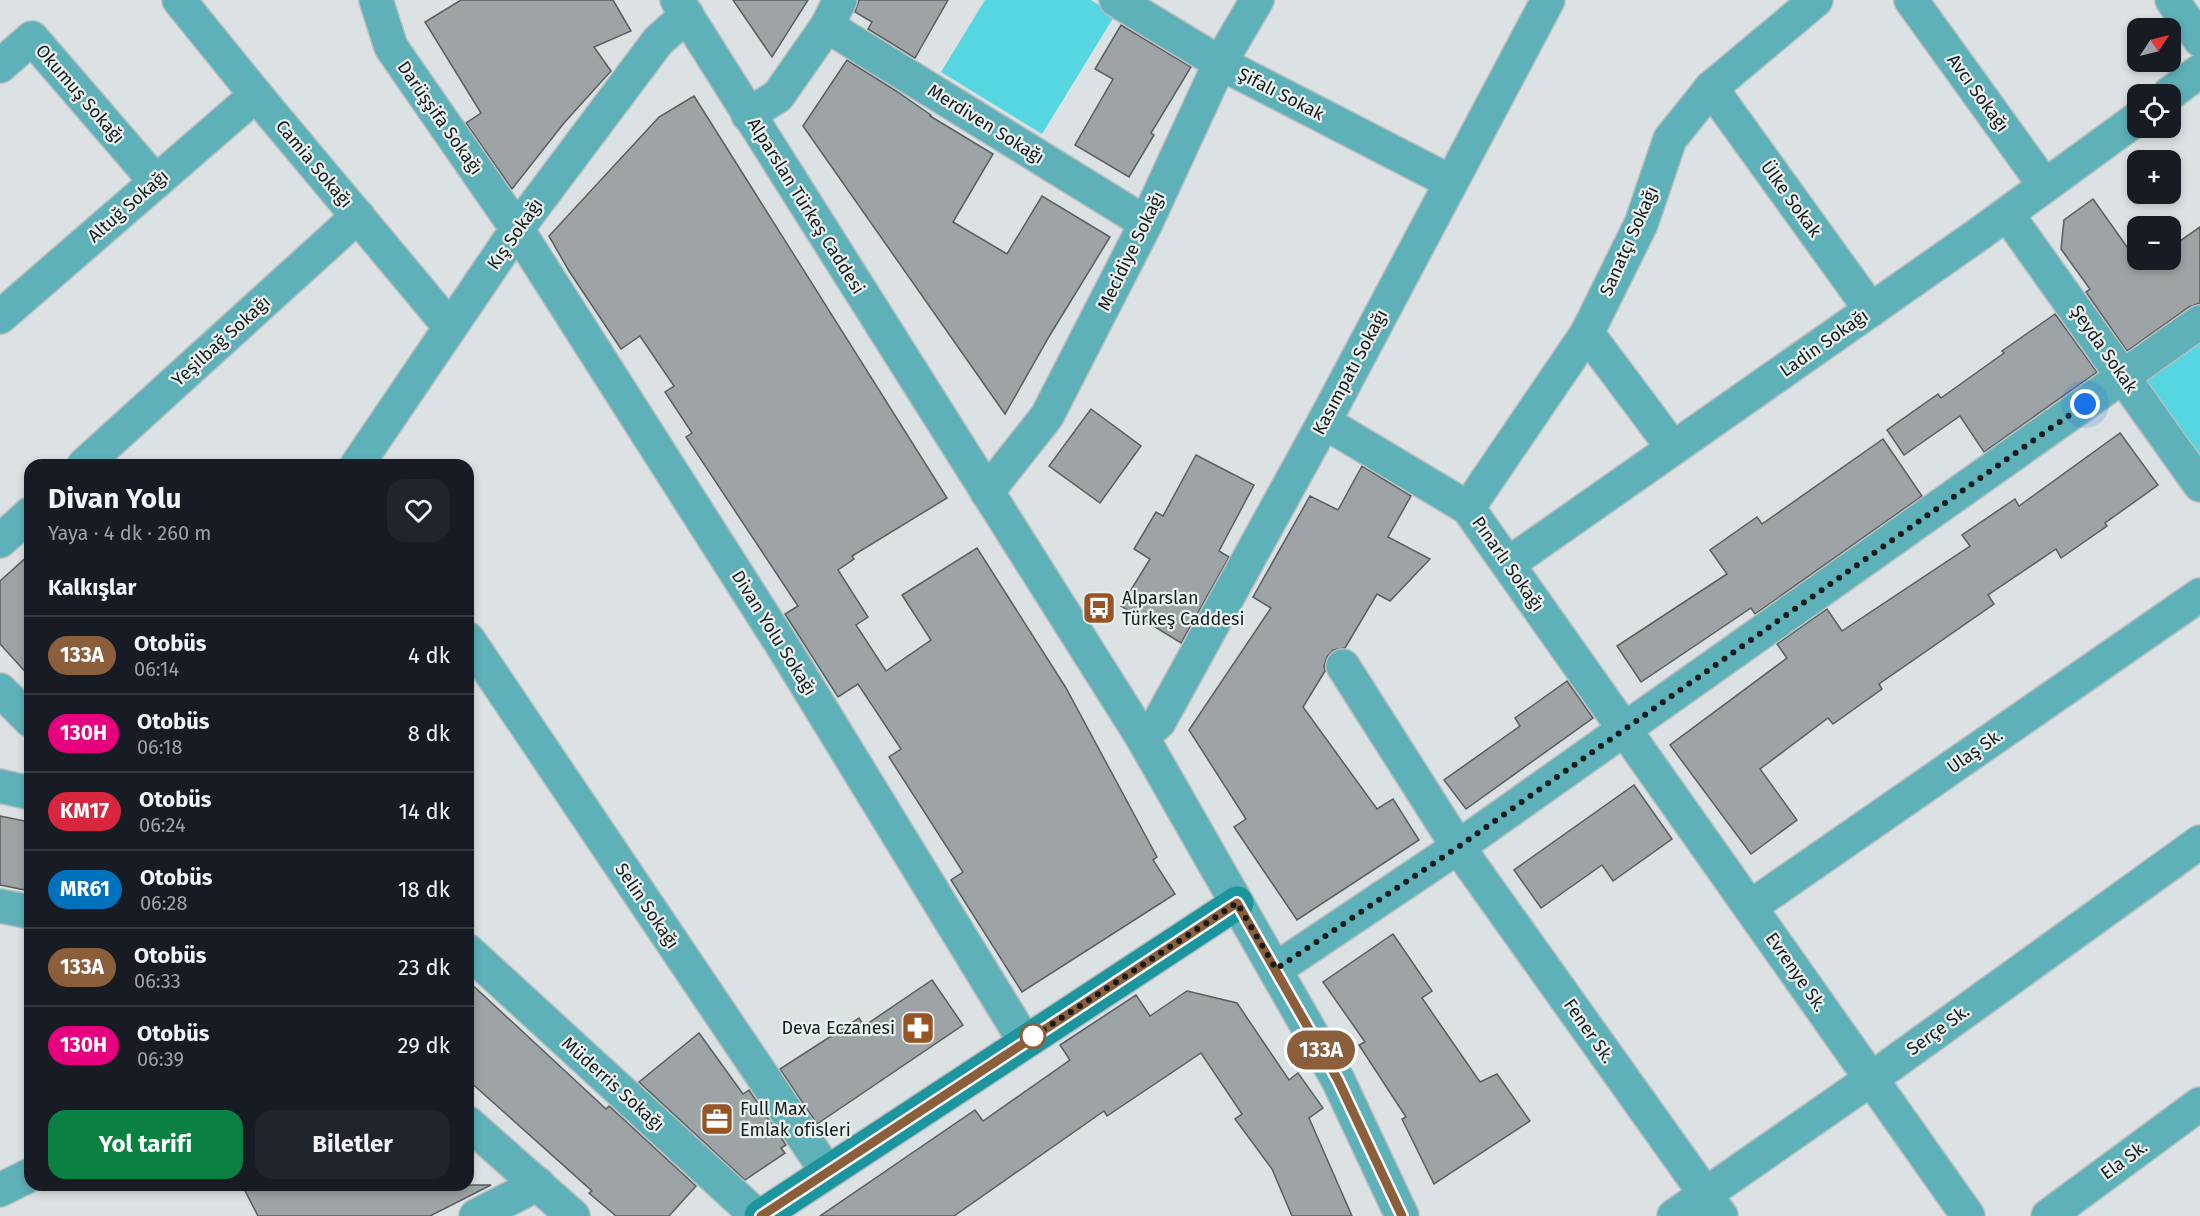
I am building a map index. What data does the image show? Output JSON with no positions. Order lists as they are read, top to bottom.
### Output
{
  "streets": {
    "street": [
      "Avcı Sokağı",
      "Okumuş Sokağı",
      "Şifalı Sokak",
      "Darüşşifa Sokağı",
      "Merdiven Sokağı",
      "Camia Sokağı",
      "Ülke Sokak",
      "Altuğ Sokağı",
      "Alparslan Türkeş Caddesi",
      "Kış Sokağı",
      "Sanatçı Sokağı",
      "Mecidiye Sokağı",
      "Yeşilbağ Sokağı",
      "Ladin Sokağı",
      "Şeyda Sokak",
      "Kasımpatı Sokağı",
      "Pınarlı Sokağı",
      "Divan Yolu Sokağı",
      "Ulaş Sk.",
      "Selin Sokağı",
      "Evrenye Sk.",
      "Serçe Sk.",
      "Fener Sk.",
      "Müderris Sokağı",
      "Ela Sk."
    ]
  },
  "crossings": [
    ["Avcı Sokağı", "Ladin Sokağı"],
    ["Okumuş Sokağı", "Altuğ Sokağı"],
    ["Şifalı Sokak", "Mecidiye Sokağı"],
    ["Şifalı Sokak", "Kasımpatı Sokağı"],
    ["Darüşşifa Sokağı", "Kış Sokağı"],
    ["Darüşşifa Sokağı", "Divan Yolu Sokağı"],
    ["Merdiven Sokağı", "Mecidiye Sokağı"],
    ["Camia Sokağı", "Altuğ Sokağı"],
    ["Camia Sokağı", "Kış Sokağı"],
    ["Camia Sokağı", "Yeşilbağ Sokağı"],
    ["Ülke Sokak", "Sanatçı Sokağı"],
    ["Ülke Sokak", "Ladin Sokağı"],
    ["Alparslan Türkeş Caddesi", "Kış Sokağı"],
    ["Alparslan Türkeş Caddesi", "Mecidiye Sokağı"],
    ["Alparslan Türkeş Caddesi", "Kasımpatı Sokağı"],
    ["Kış Sokağı", "Divan Yolu Sokağı"],
    ["Sanatçı Sokağı", "Pınarlı Sokağı"],
    ["Ladin Sokağı", "Şeyda Sokak"],
    ["Ladin Sokağı", "Pınarlı Sokağı"],
    ["Kasımpatı Sokağı", "Pınarlı Sokağı"],
    ["Pınarlı Sokağı", "Evrenye Sk."],
    ["Ulaş Sk.", "Evrenye Sk."],
    ["Evrenye Sk.", "Serçe Sk."],
    ["Serçe Sk.", "Fener Sk."]
  ],
  "places": {
    "bus stop": ["Alparslan Türkeş Caddesi"],
    "pharmacy": ["Deva Eczanesi"],
    "office": ["Full Max Emlak ofisleri"]
  },
  "lines": ["bus line 133A"],
  "north": "top right",
  "page": {
    "on_map": "133A",
    "map_buttons": ["+", "−"],
    "heading": [
      ["Divan Yolu", "Yaya · 4 dk · 260 m"],
      "Kalkışlar"
    ],
    "list": [
      {
        "mark": "133A",
        "name": "Otobüs",
        "note": "06:14",
        "value": "4 dk"
      },
      {
        "mark": "130H",
        "name": "Otobüs",
        "note": "06:18",
        "value": "8 dk"
      },
      {
        "mark": "KM17",
        "name": "Otobüs",
        "note": "06:24",
        "value": "14 dk"
      },
      {
        "mark": "MR61",
        "name": "Otobüs",
        "note": "06:28",
        "value": "18 dk"
      },
      {
        "mark": "133A",
        "name": "Otobüs",
        "note": "06:33",
        "value": "23 dk"
      },
      {
        "mark": "130H",
        "name": "Otobüs",
        "note": "06:39",
        "value": "29 dk"
      }
    ],
    "buttons": ["Yol tarifi", "Biletler"]
  }
}
